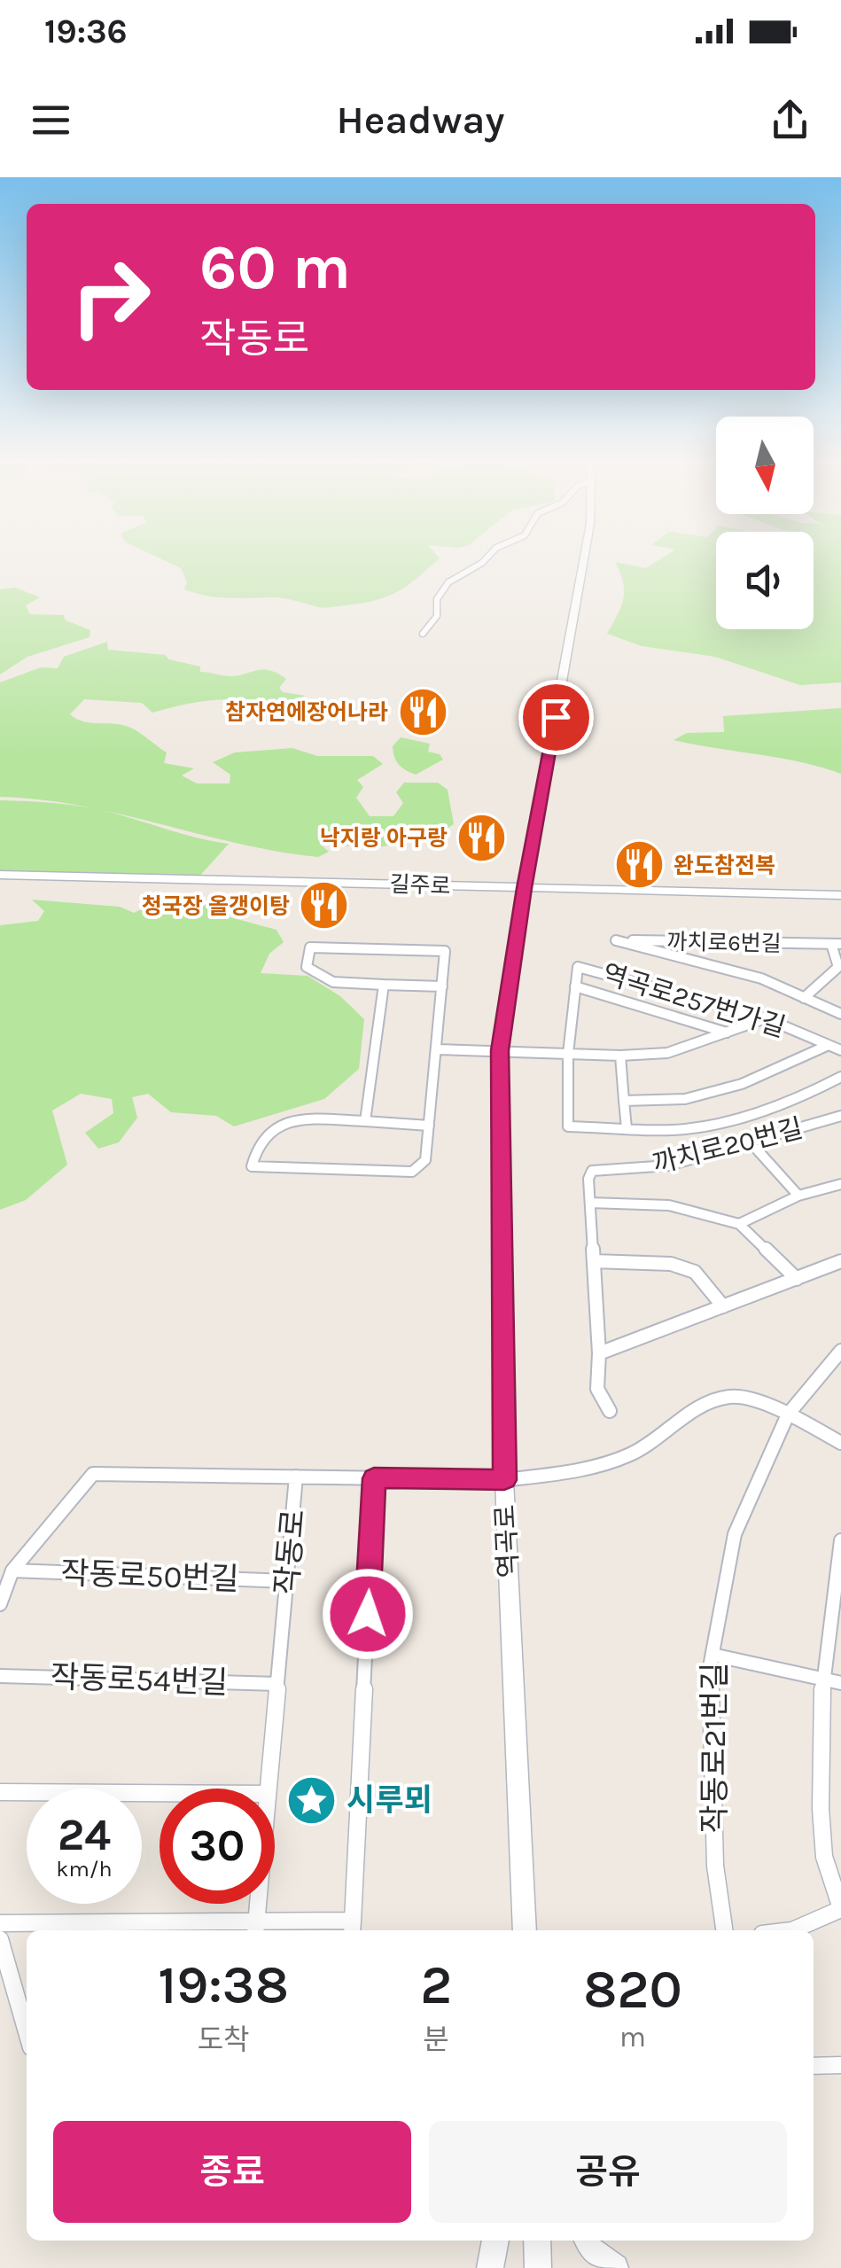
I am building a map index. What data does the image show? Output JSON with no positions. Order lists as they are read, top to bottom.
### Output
{
  "streets": {
    "street": [
      "길주로",
      "까치로6번길",
      "역곡로257번가길",
      "까치로20번길",
      "역곡로",
      "작동로",
      "작동로50번길",
      "작동로54번길",
      "작동로21번길"
    ]
  },
  "crossings": [
    ["길주로", "역곡로"],
    ["역곡로", "작동로"],
    ["작동로", "작동로50번길"],
    ["작동로", "작동로54번길"],
    ["작동로", "작동로21번길"]
  ],
  "places": {
    "restaurant": [
      "참자연에장어나라",
      "낙지랑 아구랑",
      "완도참전복",
      "청국장 올갱이탕"
    ],
    "place": ["시루뫼"]
  },
  "north": "bottom",
  "page": {
    "status": "19:36",
    "header": "Headway",
    "turn": ["60 m", "작동로"],
    "speed": "24 km/h",
    "limit": "30",
    "eta": [
      "19:38",
      "도착",
      "2",
      "분",
      "820",
      "m"
    ],
    "buttons": ["종료", "공유"]
  }
}
